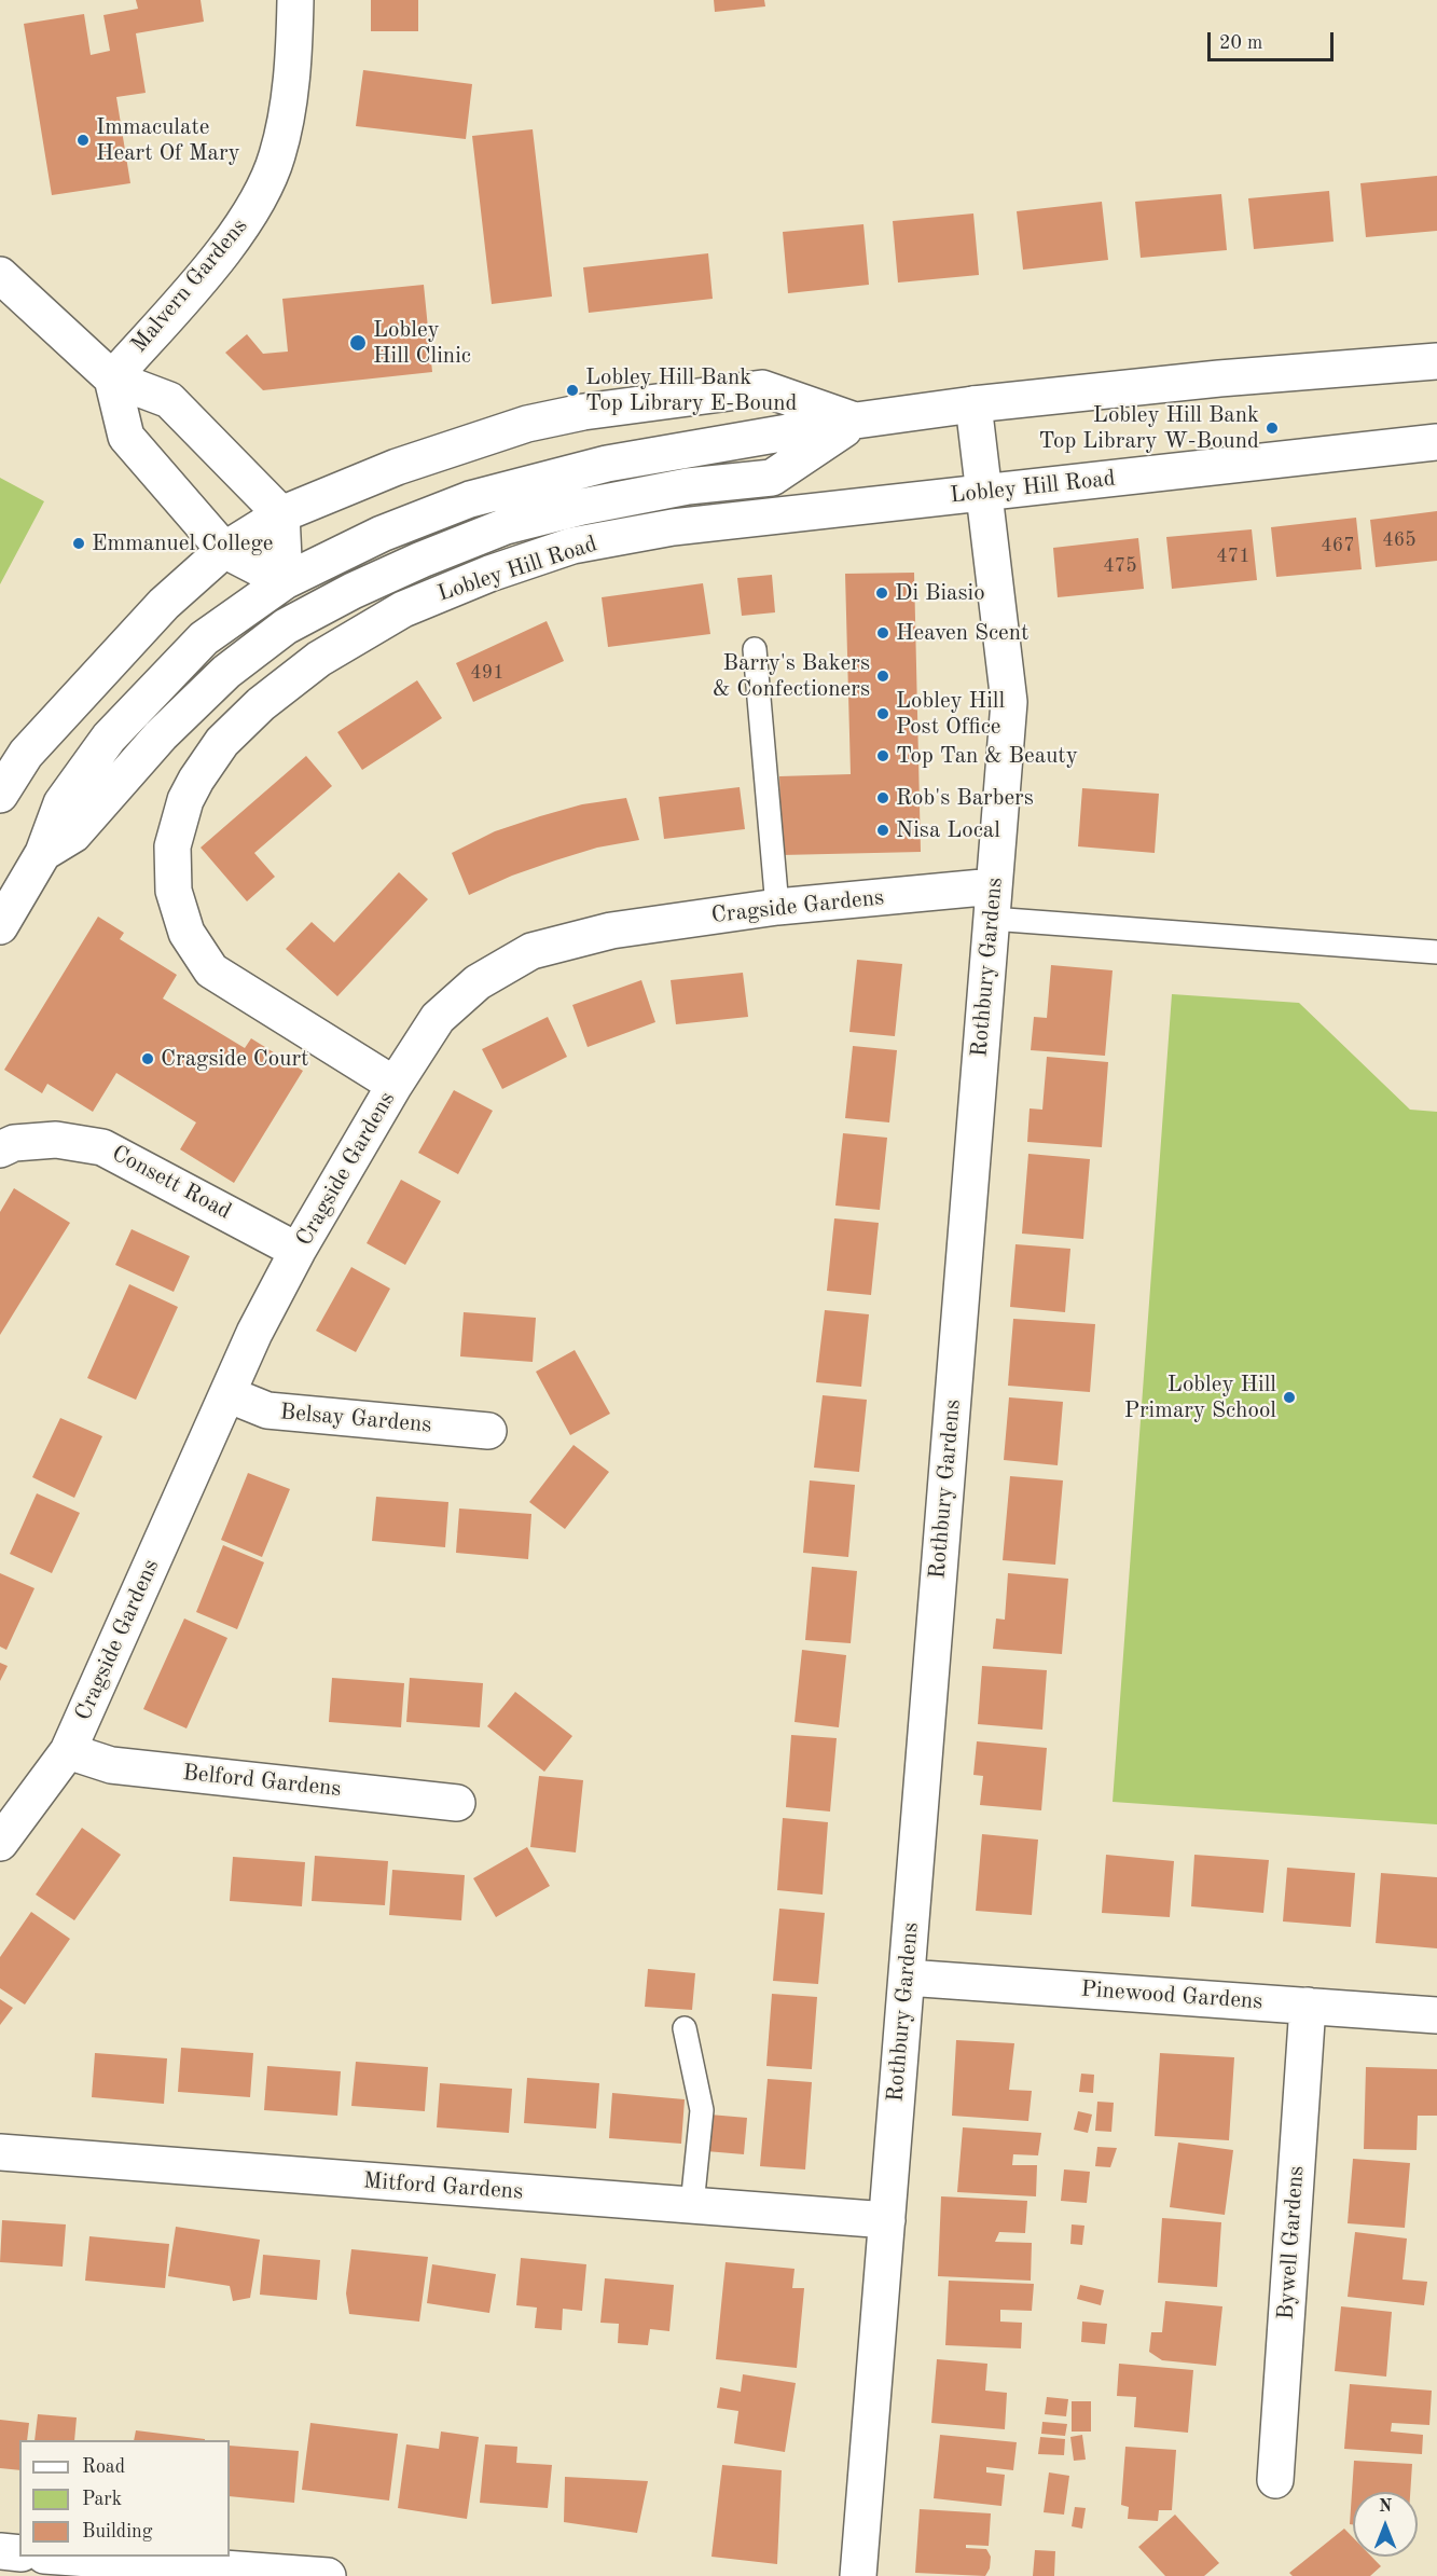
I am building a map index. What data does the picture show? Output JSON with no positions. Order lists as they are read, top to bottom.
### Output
{
  "streets": {
    "main road": [
      "Malvern Gardens",
      "Lobley Hill Road",
      "Cragside Gardens",
      "Rothbury Gardens",
      "Consett Road",
      "Belsay Gardens",
      "Belford Gardens",
      "Pinewood Gardens",
      "Mitford Gardens",
      "Bywell Gardens"
    ]
  },
  "crossings": [
    ["Lobley Hill Road", "Cragside Gardens"],
    ["Lobley Hill Road", "Rothbury Gardens"],
    ["Cragside Gardens", "Rothbury Gardens"],
    ["Cragside Gardens", "Consett Road"],
    ["Cragside Gardens", "Belsay Gardens"],
    ["Cragside Gardens", "Belford Gardens"],
    ["Rothbury Gardens", "Pinewood Gardens"],
    ["Rothbury Gardens", "Mitford Gardens"],
    ["Pinewood Gardens", "Bywell Gardens"]
  ],
  "places": [
    "Immaculate Heart Of Mary",
    "Lobley Hill Clinic",
    "Lobley Hill Bank Top Library E-Bound",
    "Lobley Hill Bank Top Library W-Bound",
    "Emmanuel College",
    "Di Biasio",
    "Heaven Scent",
    "Barry's Bakers & Confectioners",
    "Lobley Hill Post Office",
    "Top Tan & Beauty",
    "Rob's Barbers",
    "Nisa Local",
    "Cragside Court",
    "Lobley Hill Primary School"
  ],
  "house_numbers": [
    "465",
    "467",
    "471",
    "475",
    "491"
  ],
  "legend": ["Road", "Park", "Building"],
  "scale_bar": "20 m",
  "north": "top"
}
